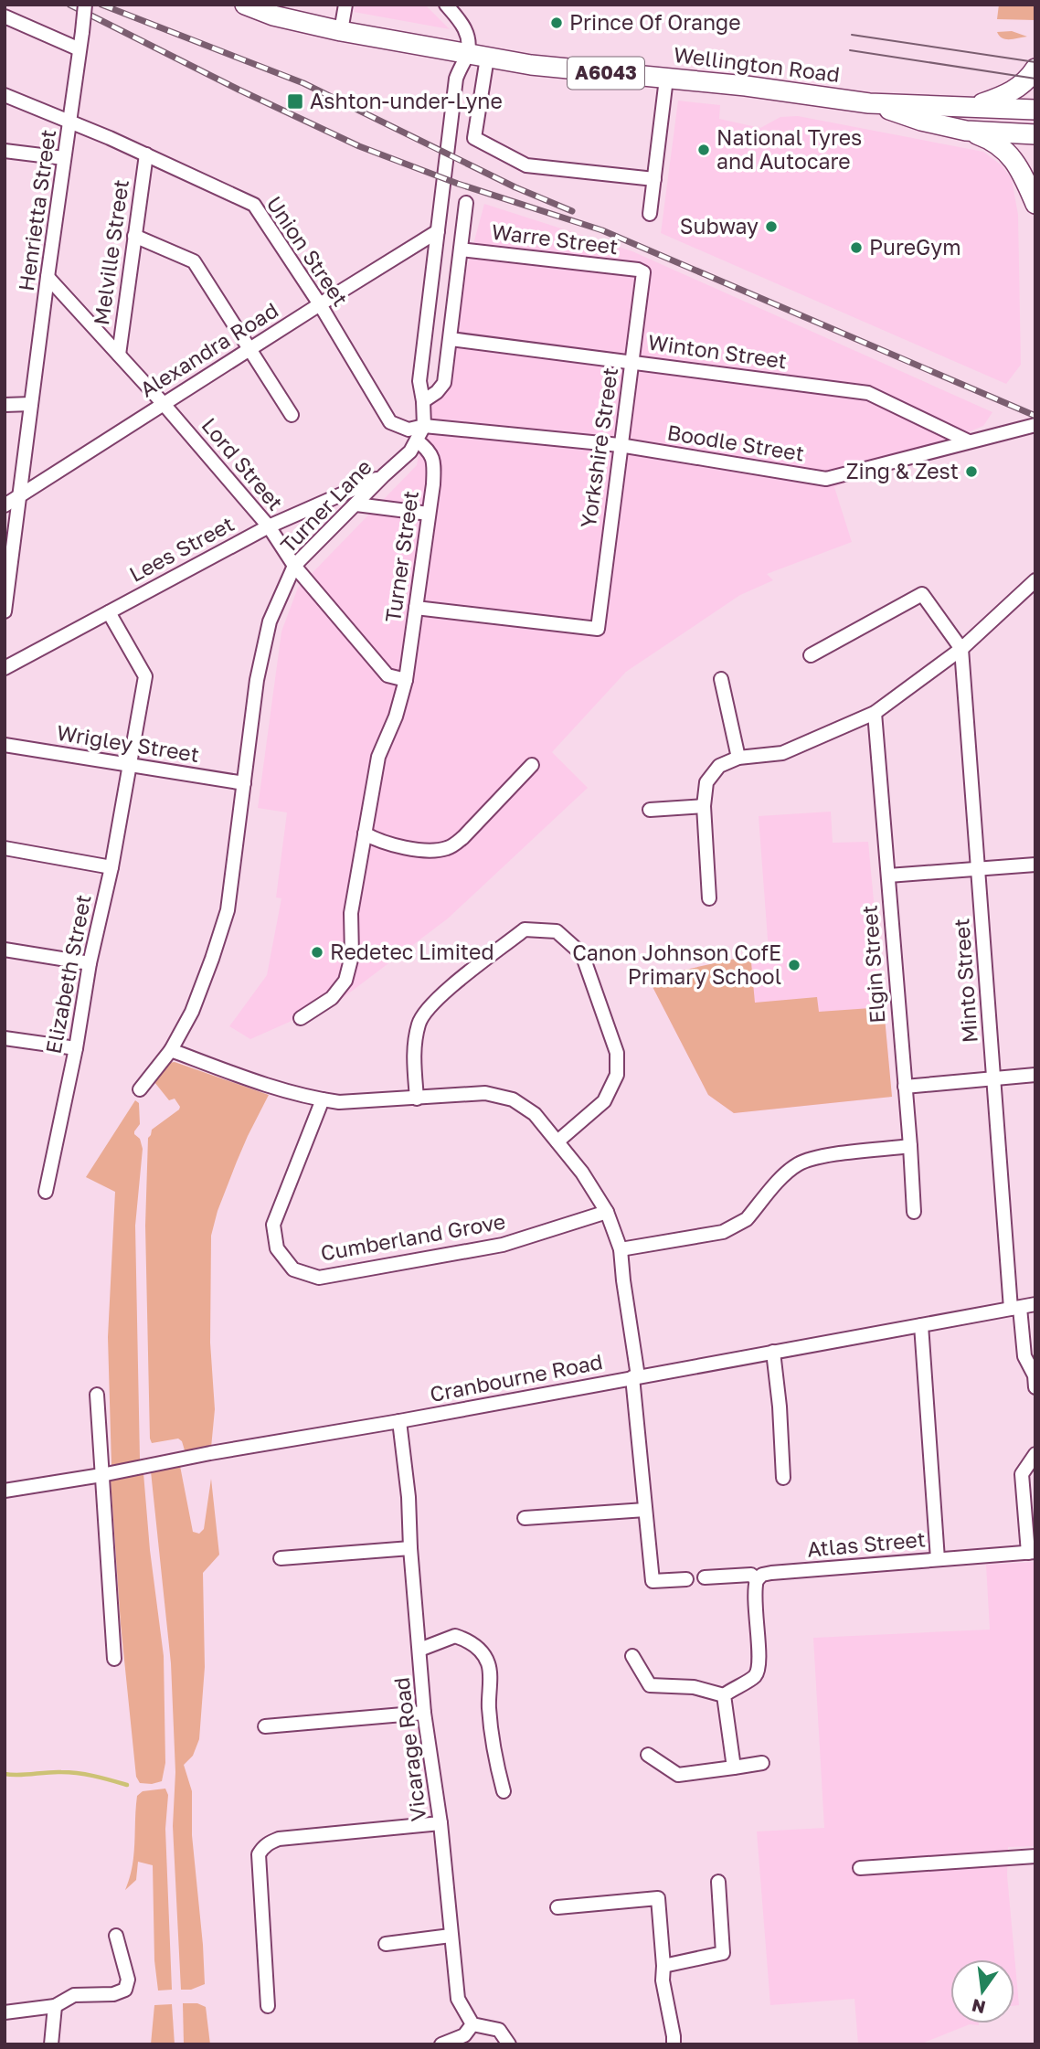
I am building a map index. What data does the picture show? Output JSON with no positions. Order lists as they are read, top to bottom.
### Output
{
  "streets": {
    "highway": ["Wellington Road", "A6043"],
    "street": [
      "Henrietta Street",
      "Warre Street",
      "Union Street",
      "Melville Street",
      "Alexandra Road",
      "Winton Street",
      "Boodle Street",
      "Yorkshire Street",
      "Lord Street",
      "Turner Lane",
      "Lees Street",
      "Turner Street",
      "Wrigley Street",
      "Elgin Street",
      "Elizabeth Street",
      "Minto Street",
      "Cumberland Grove",
      "Cranbourne Road",
      "Atlas Street",
      "Vicarage Road"
    ]
  },
  "crossings": [
    ["Wellington Road", "A6043"],
    ["Wellington Road", "Turner Lane"],
    ["A6043", "Turner Lane"],
    ["Henrietta Street", "Union Street"],
    ["Henrietta Street", "Alexandra Road"],
    ["Henrietta Street", "Lord Street"],
    ["Warre Street", "Yorkshire Street"],
    ["Union Street", "Melville Street"],
    ["Union Street", "Alexandra Road"],
    ["Union Street", "Boodle Street"],
    ["Union Street", "Turner Lane"],
    ["Melville Street", "Lord Street"],
    ["Alexandra Road", "Lord Street"],
    ["Alexandra Road", "Turner Lane"],
    ["Winton Street", "Boodle Street"],
    ["Winton Street", "Yorkshire Street"],
    ["Boodle Street", "Yorkshire Street"],
    ["Boodle Street", "Turner Lane"],
    ["Yorkshire Street", "Turner Street"],
    ["Lord Street", "Turner Lane"],
    ["Lord Street", "Lees Street"],
    ["Lord Street", "Turner Street"],
    ["Turner Lane", "Lees Street"],
    ["Turner Lane", "Turner Street"],
    ["Turner Lane", "Wrigley Street"],
    ["Lees Street", "Elizabeth Street"],
    ["Wrigley Street", "Elizabeth Street"],
    ["Minto Street", "Cranbourne Road"],
    ["Cranbourne Road", "Vicarage Road"]
  ],
  "places": {
    "other": [
      "Prince Of Orange",
      "National Tyres and Autocare",
      "Subway",
      "PureGym",
      "Zing & Zest",
      "Redetec Limited",
      "Canon Johnson CofE Primary School"
    ],
    "transit": ["Ashton-under-Lyne"]
  },
  "north": "bottom"
}
